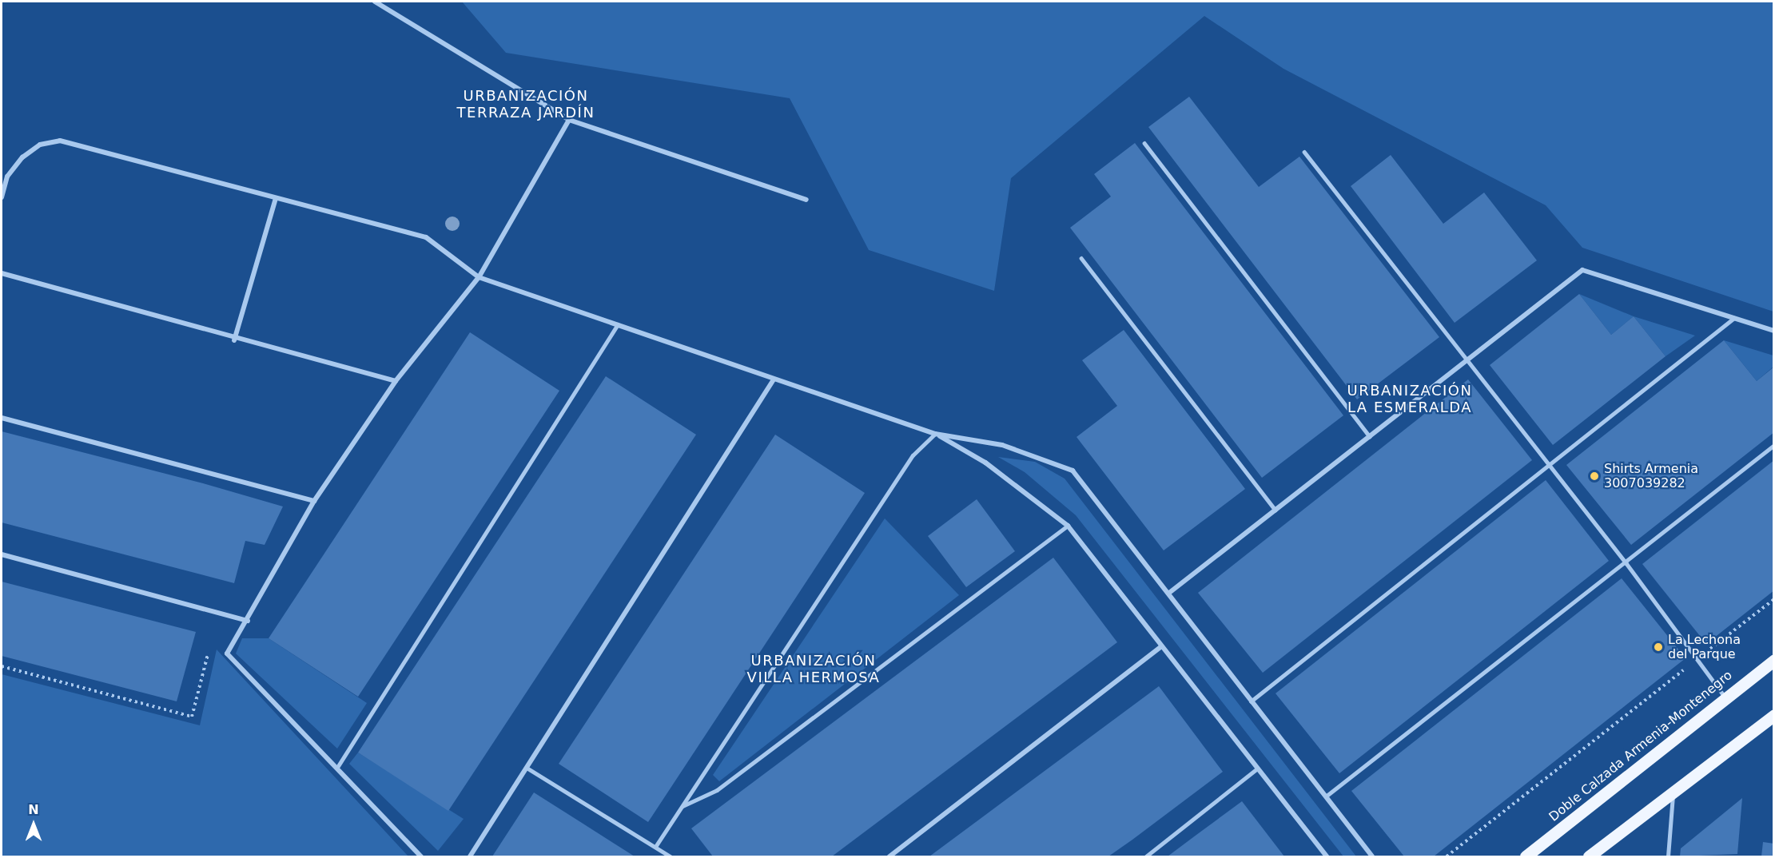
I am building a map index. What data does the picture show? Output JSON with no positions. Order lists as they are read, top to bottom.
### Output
{
  "streets": {
    "main road": ["Doble Calzada Armenia-Montenegro"]
  },
  "districts": ["URBANIZACIÓN TERRAZA JARDÍN", "URBANIZACIÓN LA ESMERALDA", "URBANIZACIÓN VILLA HERMOSA"],
  "places": ["Shirts Armenia 3007039282", "La Lechona del Parque"],
  "north": "top"
}
